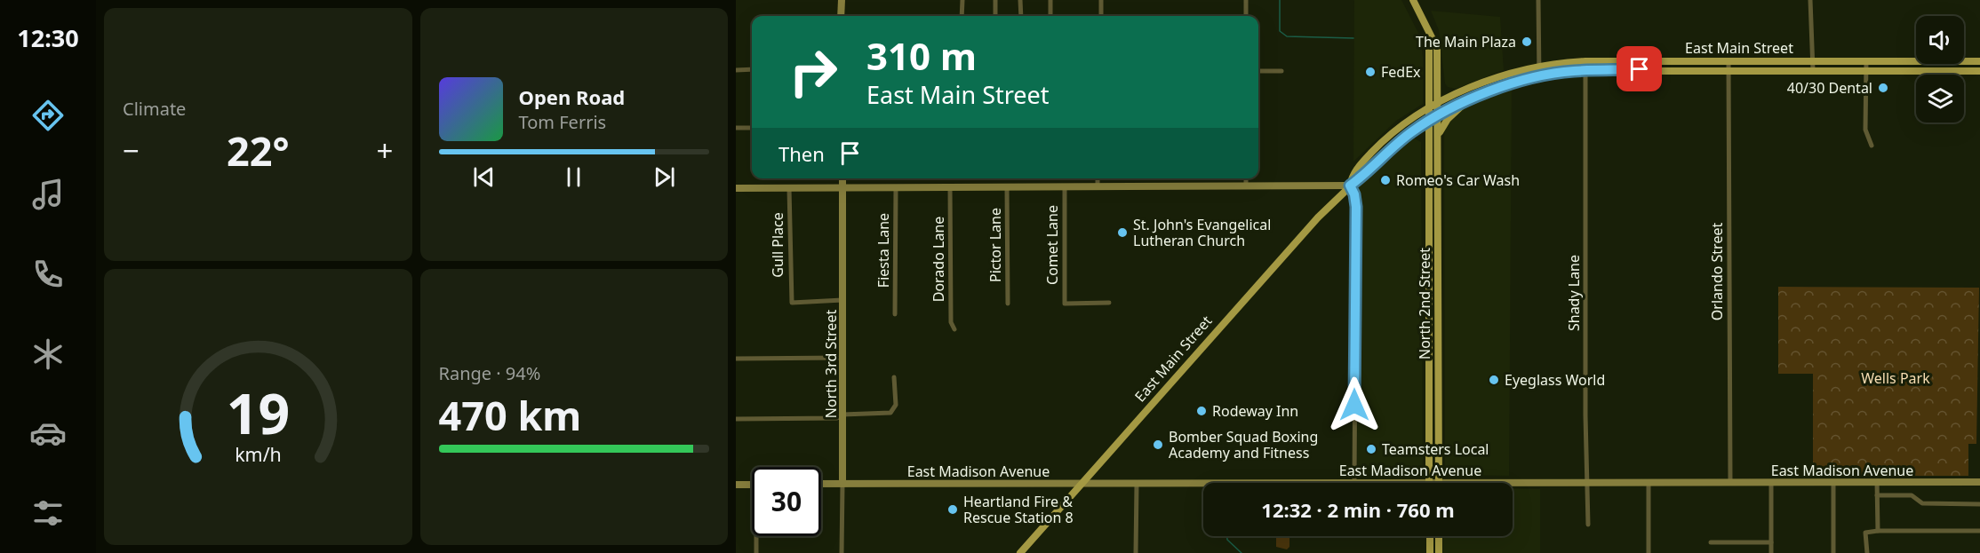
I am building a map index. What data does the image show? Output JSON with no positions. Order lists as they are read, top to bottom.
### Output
{
  "streets": {
    "main road": ["East Main Street", "North 2nd Street"],
    "street": [
      "Gull Place",
      "Pictor Lane",
      "Comet Lane",
      "Fiesta Lane",
      "Dorado Lane",
      "Orlando Street",
      "Shady Lane",
      "North 3rd Street",
      "East Madison Avenue"
    ]
  },
  "crossings": [
    ["East Main Street", "Orlando Street"],
    ["East Main Street", "Shady Lane"],
    ["East Main Street", "North 2nd Street"],
    ["East Main Street", "East Madison Avenue"],
    ["Gull Place", "North 3rd Street"],
    ["Orlando Street", "East Madison Avenue"],
    ["Shady Lane", "East Madison Avenue"],
    ["North 2nd Street", "East Madison Avenue"],
    ["North 3rd Street", "East Madison Avenue"]
  ],
  "parks": ["Wells Park"],
  "places": [
    "The Main Plaza",
    "FedEx",
    "40/30 Dental",
    "Romeo's Car Wash",
    "St. John's Evangelical Lutheran Church",
    "Eyeglass World",
    "Rodeway Inn",
    "Bomber Squad Boxing Academy and Fitness",
    "Teamsters Local",
    "Heartland Fire & Rescue Station 8"
  ],
  "page": {
    "tabs": "12:30",
    "tile": [
      "Climate",
      ["Range · 94%", "470 km"]
    ],
    "turn": ["310 m", "East Main Street"],
    "song": ["Open Road", "Tom Ferris"],
    "then": "Then",
    "heat": ["−", "22°", "+"],
    "limit": "30",
    "trip": "12:32 · 2 min · 760 m",
    "gauge": ["19", "km/h"]
  }
}
